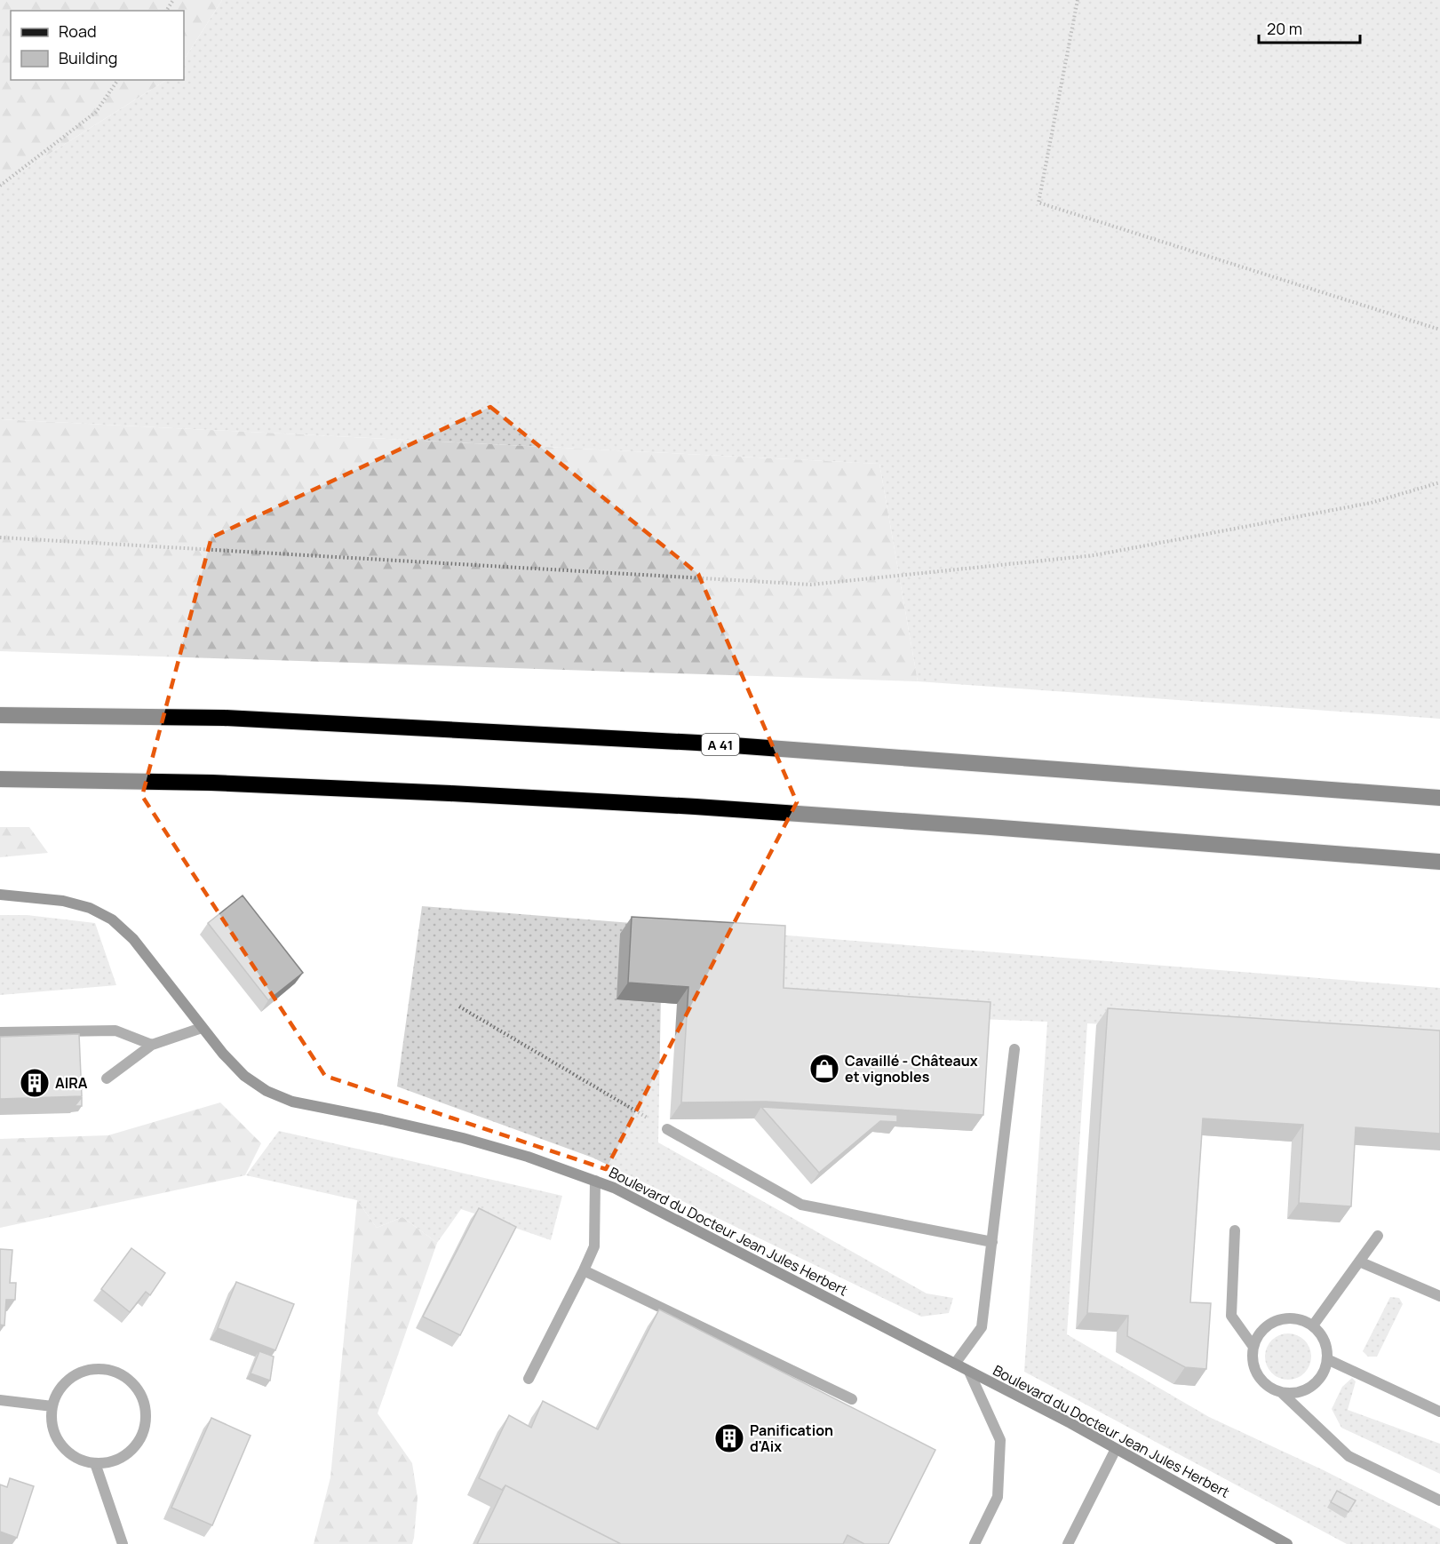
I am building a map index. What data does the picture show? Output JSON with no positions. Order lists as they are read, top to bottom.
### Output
{
  "streets": {
    "highway": ["A 41"],
    "street": ["Boulevard du Docteur Jean Jules Herbert"]
  },
  "places": {
    "shop": ["Cavaillé - Châteaux et vignobles"],
    "building": ["AIRA", "Panification d'Aix"]
  },
  "legend": ["Road", "Building"],
  "scale_bar": "20 m"
}
